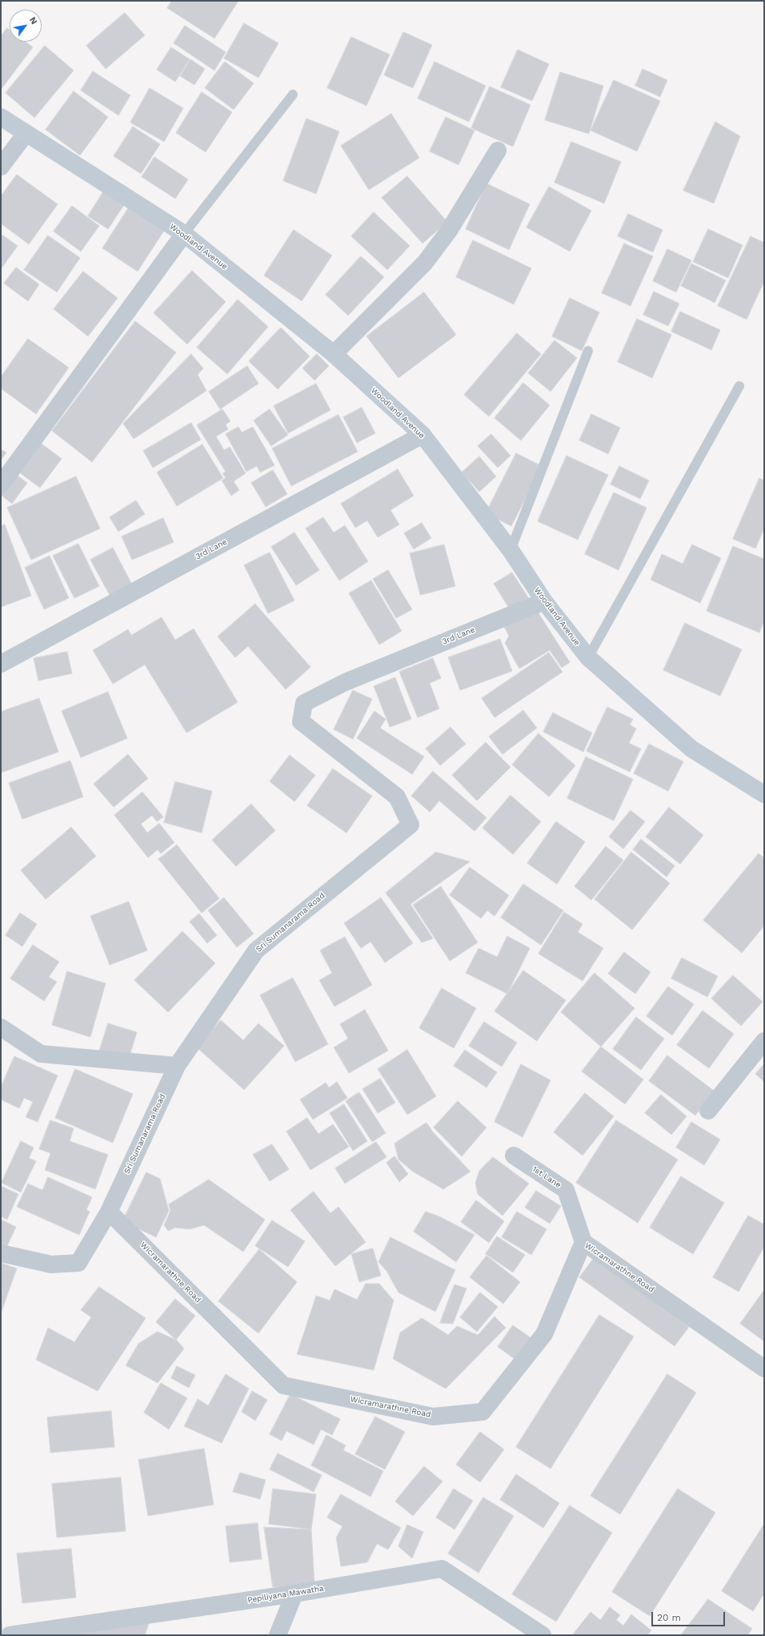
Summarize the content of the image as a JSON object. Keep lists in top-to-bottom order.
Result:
{
  "streets": {
    "street": [
      "Woodland Avenue",
      "3rd Lane",
      "Sri Sumanarama Road",
      "1st Lane",
      "Wicramarathne Road",
      "Pepiliyana Mawatha"
    ]
  },
  "crossings": [
    ["Woodland Avenue", "3rd Lane"],
    ["3rd Lane", "Sri Sumanarama Road"],
    ["Sri Sumanarama Road", "Wicramarathne Road"],
    ["1st Lane", "Wicramarathne Road"]
  ],
  "scale_bar": "20 m",
  "north": "top right"
}
